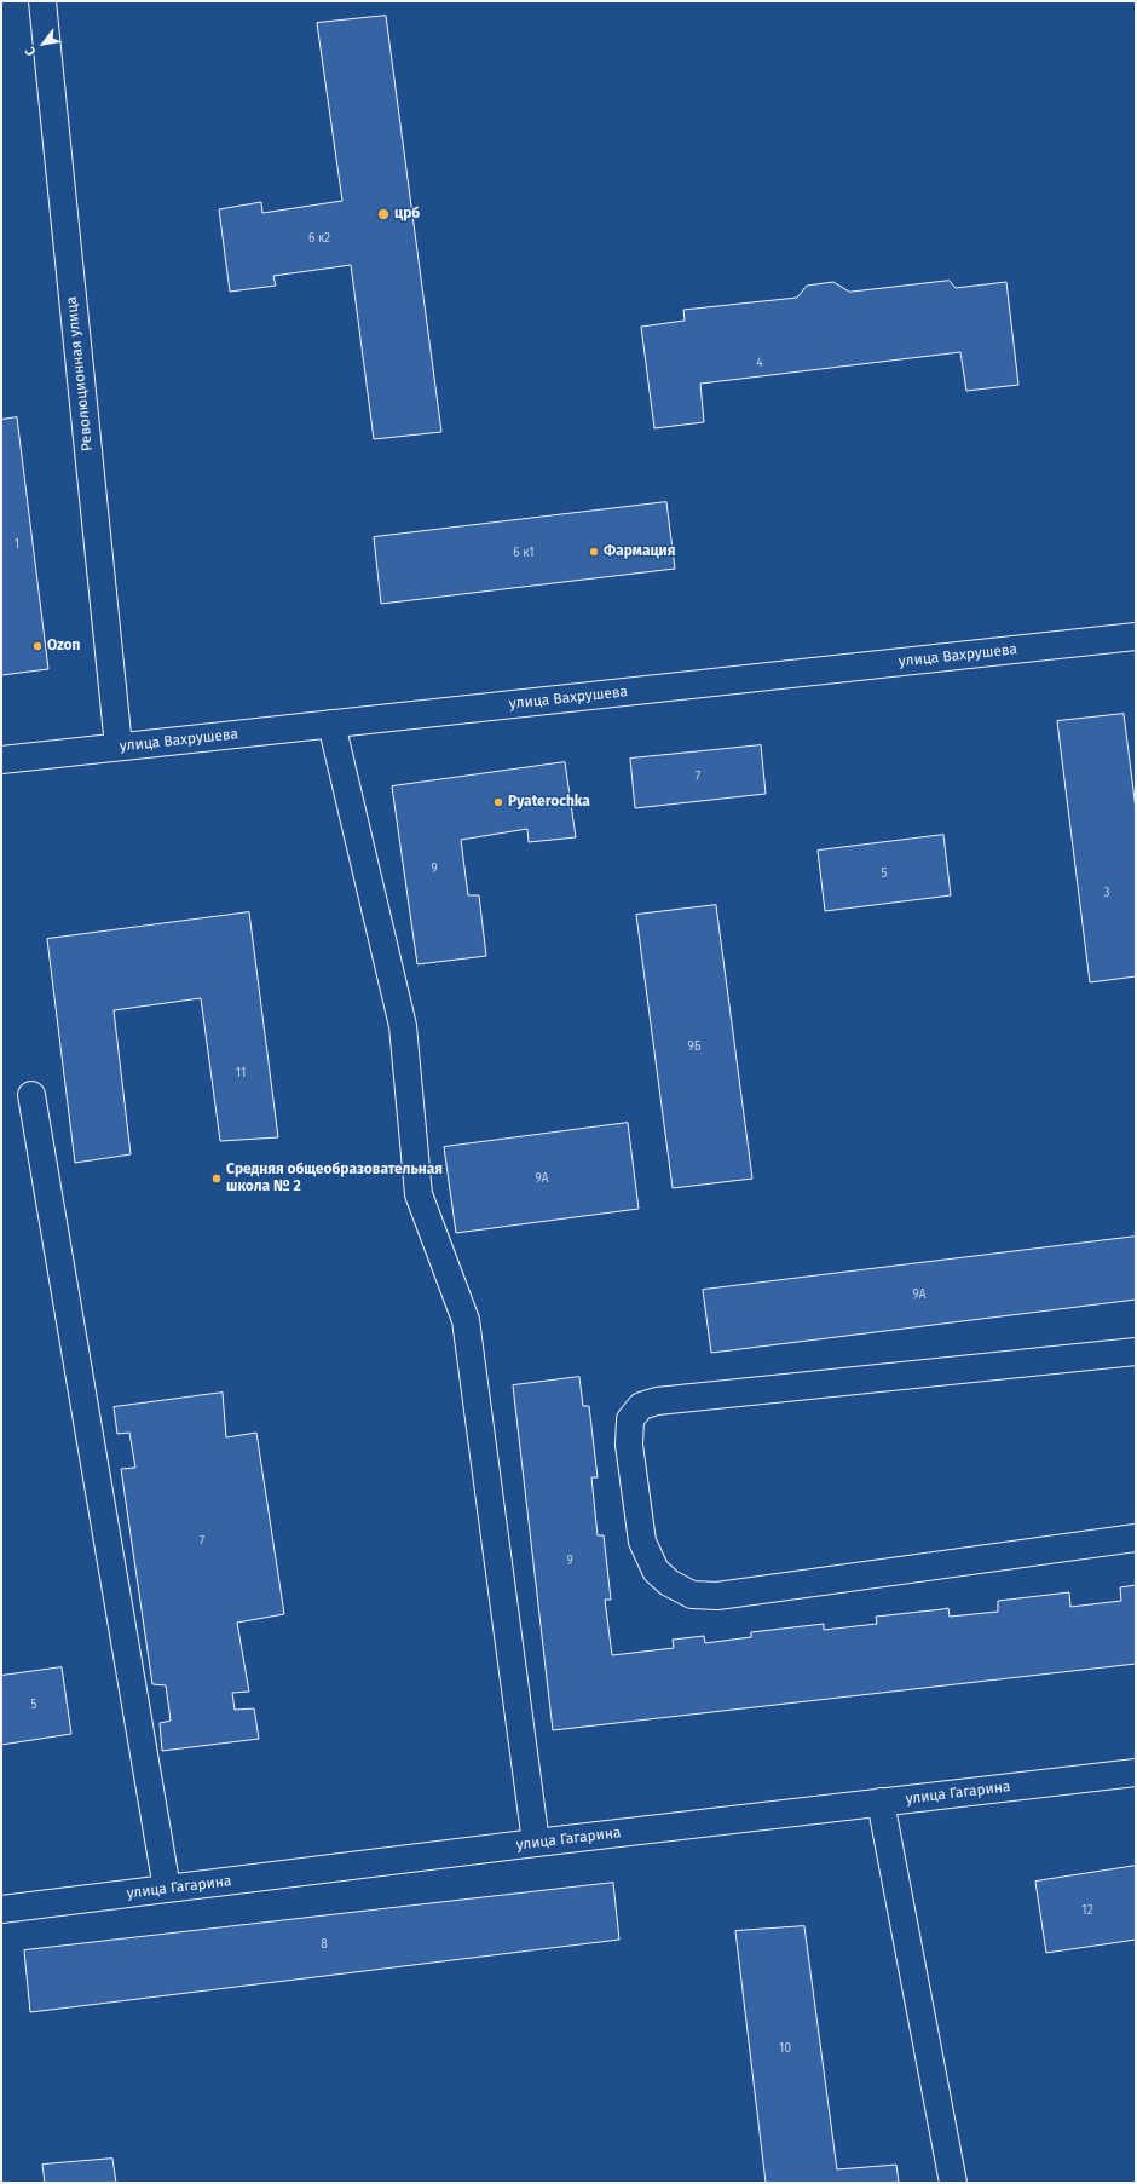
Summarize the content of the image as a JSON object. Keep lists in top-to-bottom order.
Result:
{
  "streets": {
    "street": ["Революционная улица", "улица Вахрушева", "улица Гагарина"]
  },
  "crossings": [
    ["Революционная улица", "улица Вахрушева"]
  ],
  "places": [
    "црб",
    "Фармация",
    "Ozon",
    "Pyaterochka",
    "Средняя общеобразовательная школа № 2"
  ],
  "house_numbers": [
    "6 к2",
    "4",
    "1",
    "6 к1",
    "7",
    "9",
    "5",
    "3",
    "9Б",
    "11",
    "9А",
    "9А",
    "7",
    "9",
    "5",
    "12",
    "8",
    "10"
  ],
  "north": "bottom left"
}
